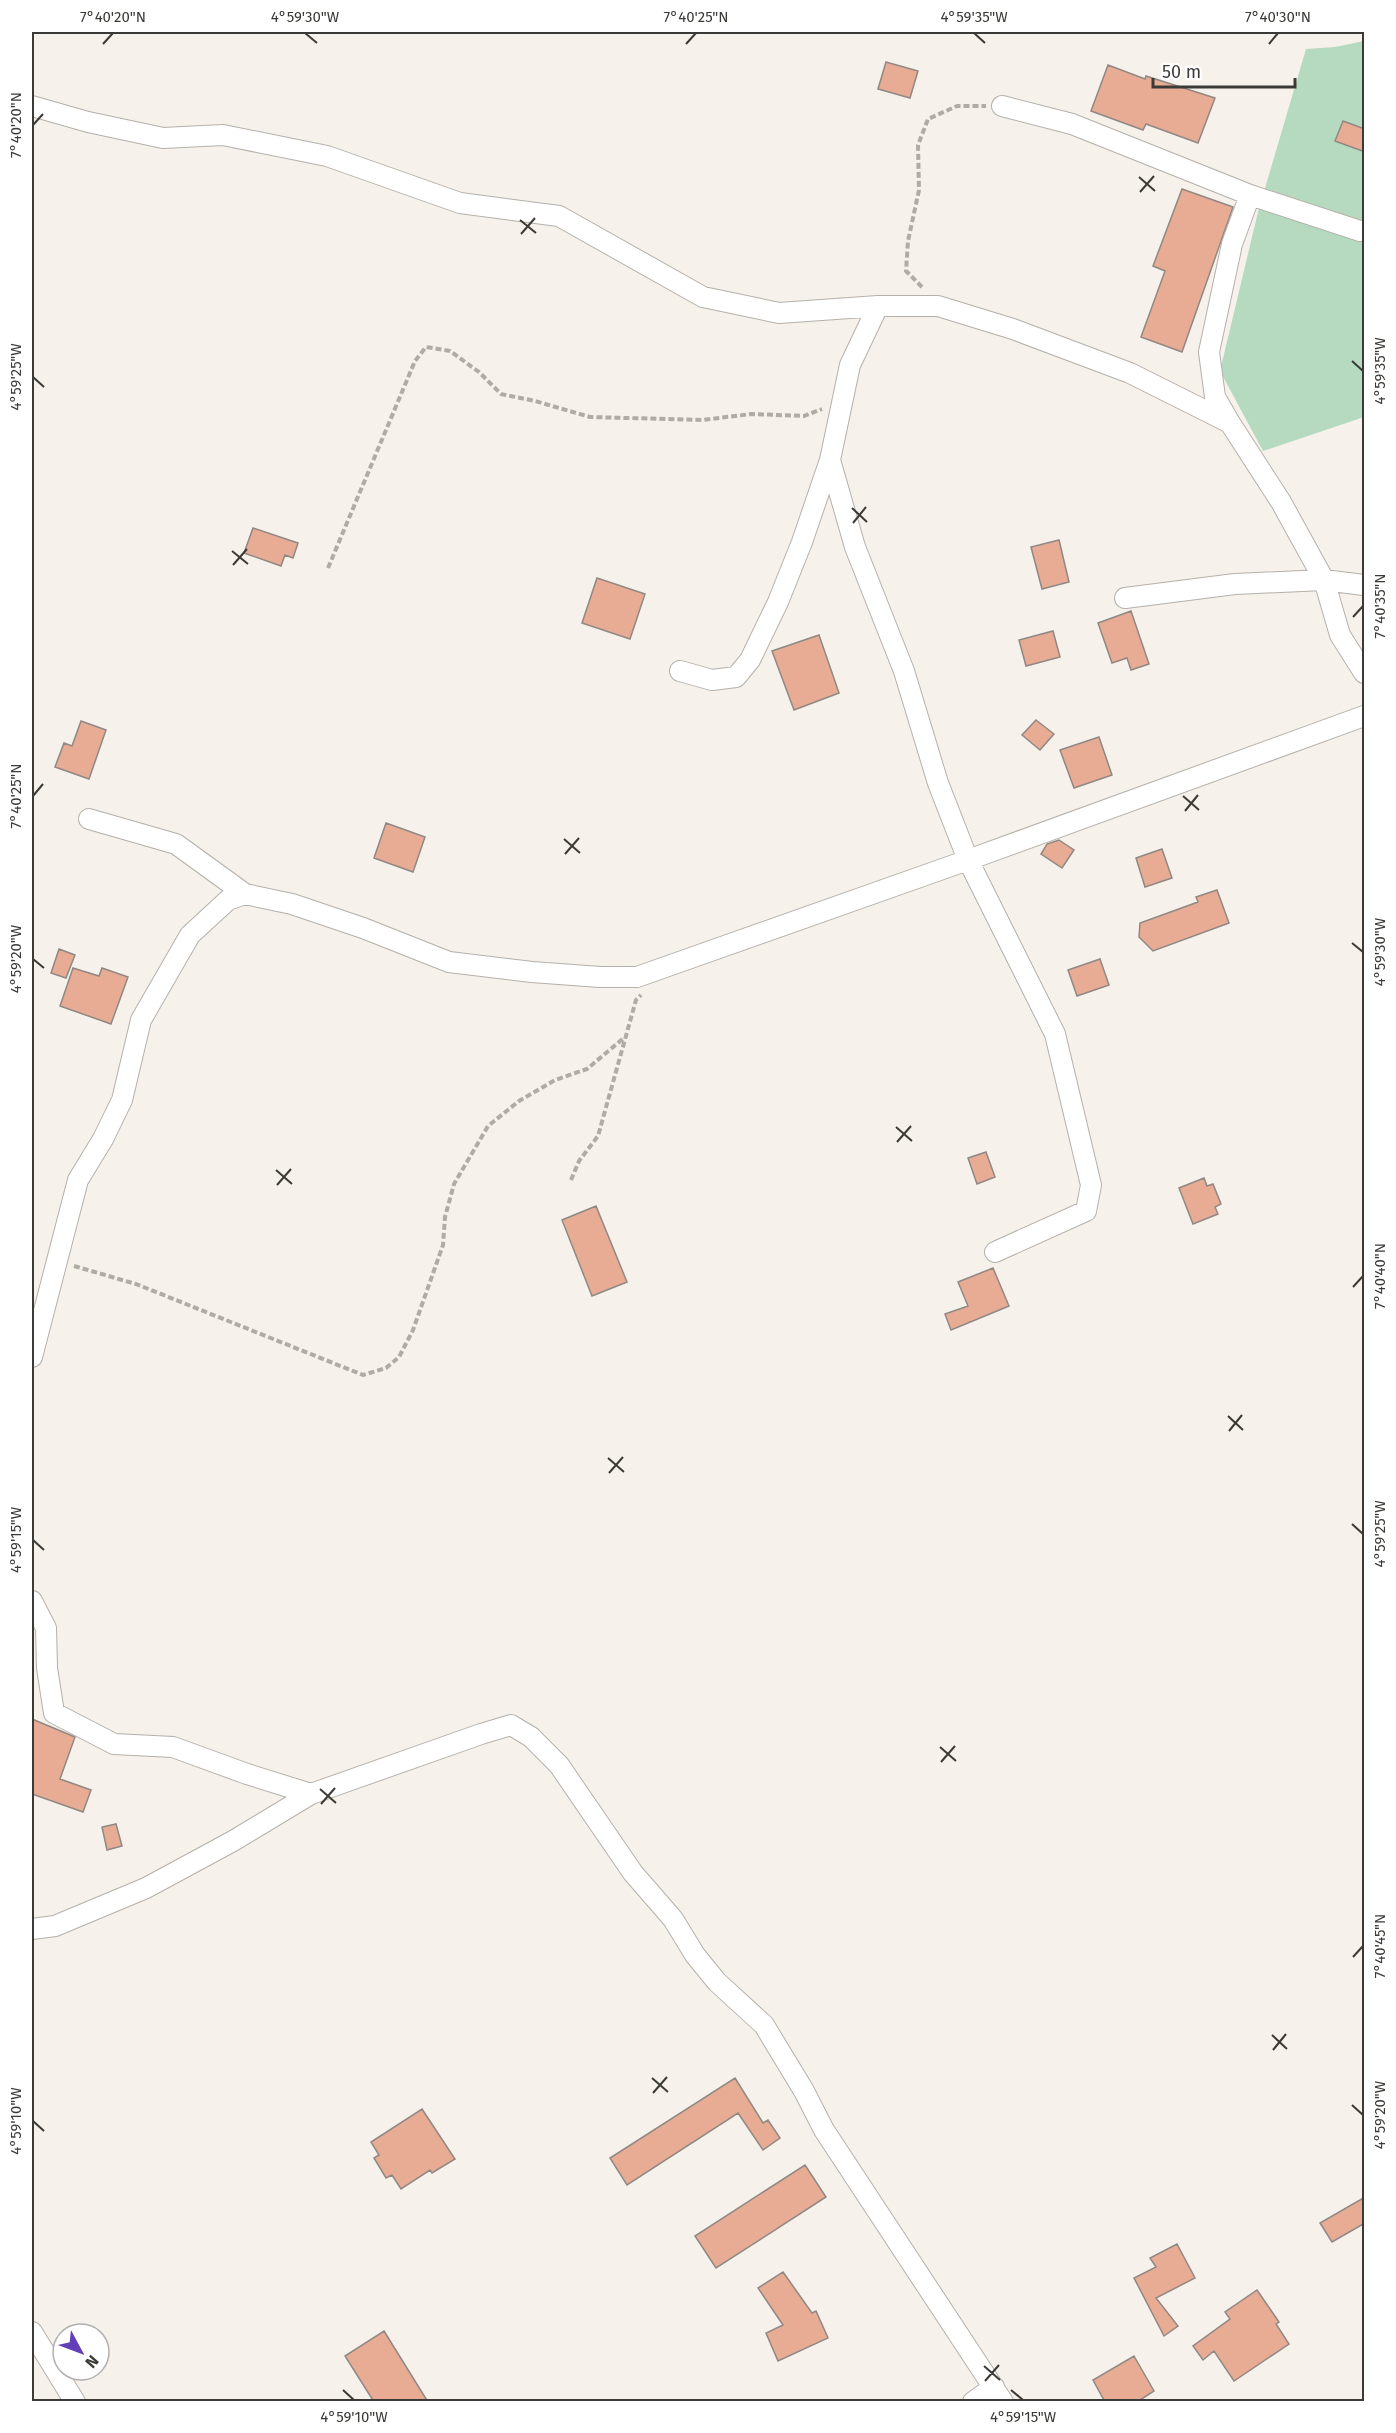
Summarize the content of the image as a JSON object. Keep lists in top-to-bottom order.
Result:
{
  "scale_bar": "50 m",
  "north": "bottom right",
  "coordinates": [
    "7°40'20\"N",
    "4°59'30\"W",
    "7°40'25\"N",
    "4°59'35\"W",
    "7°40'30\"N",
    "4°59'25\"W",
    "7°40'35\"N",
    "4°59'20\"W",
    "7°40'40\"N",
    "4°59'15\"W",
    "7°40'45\"N",
    "4°59'10\"W"
  ]
}
